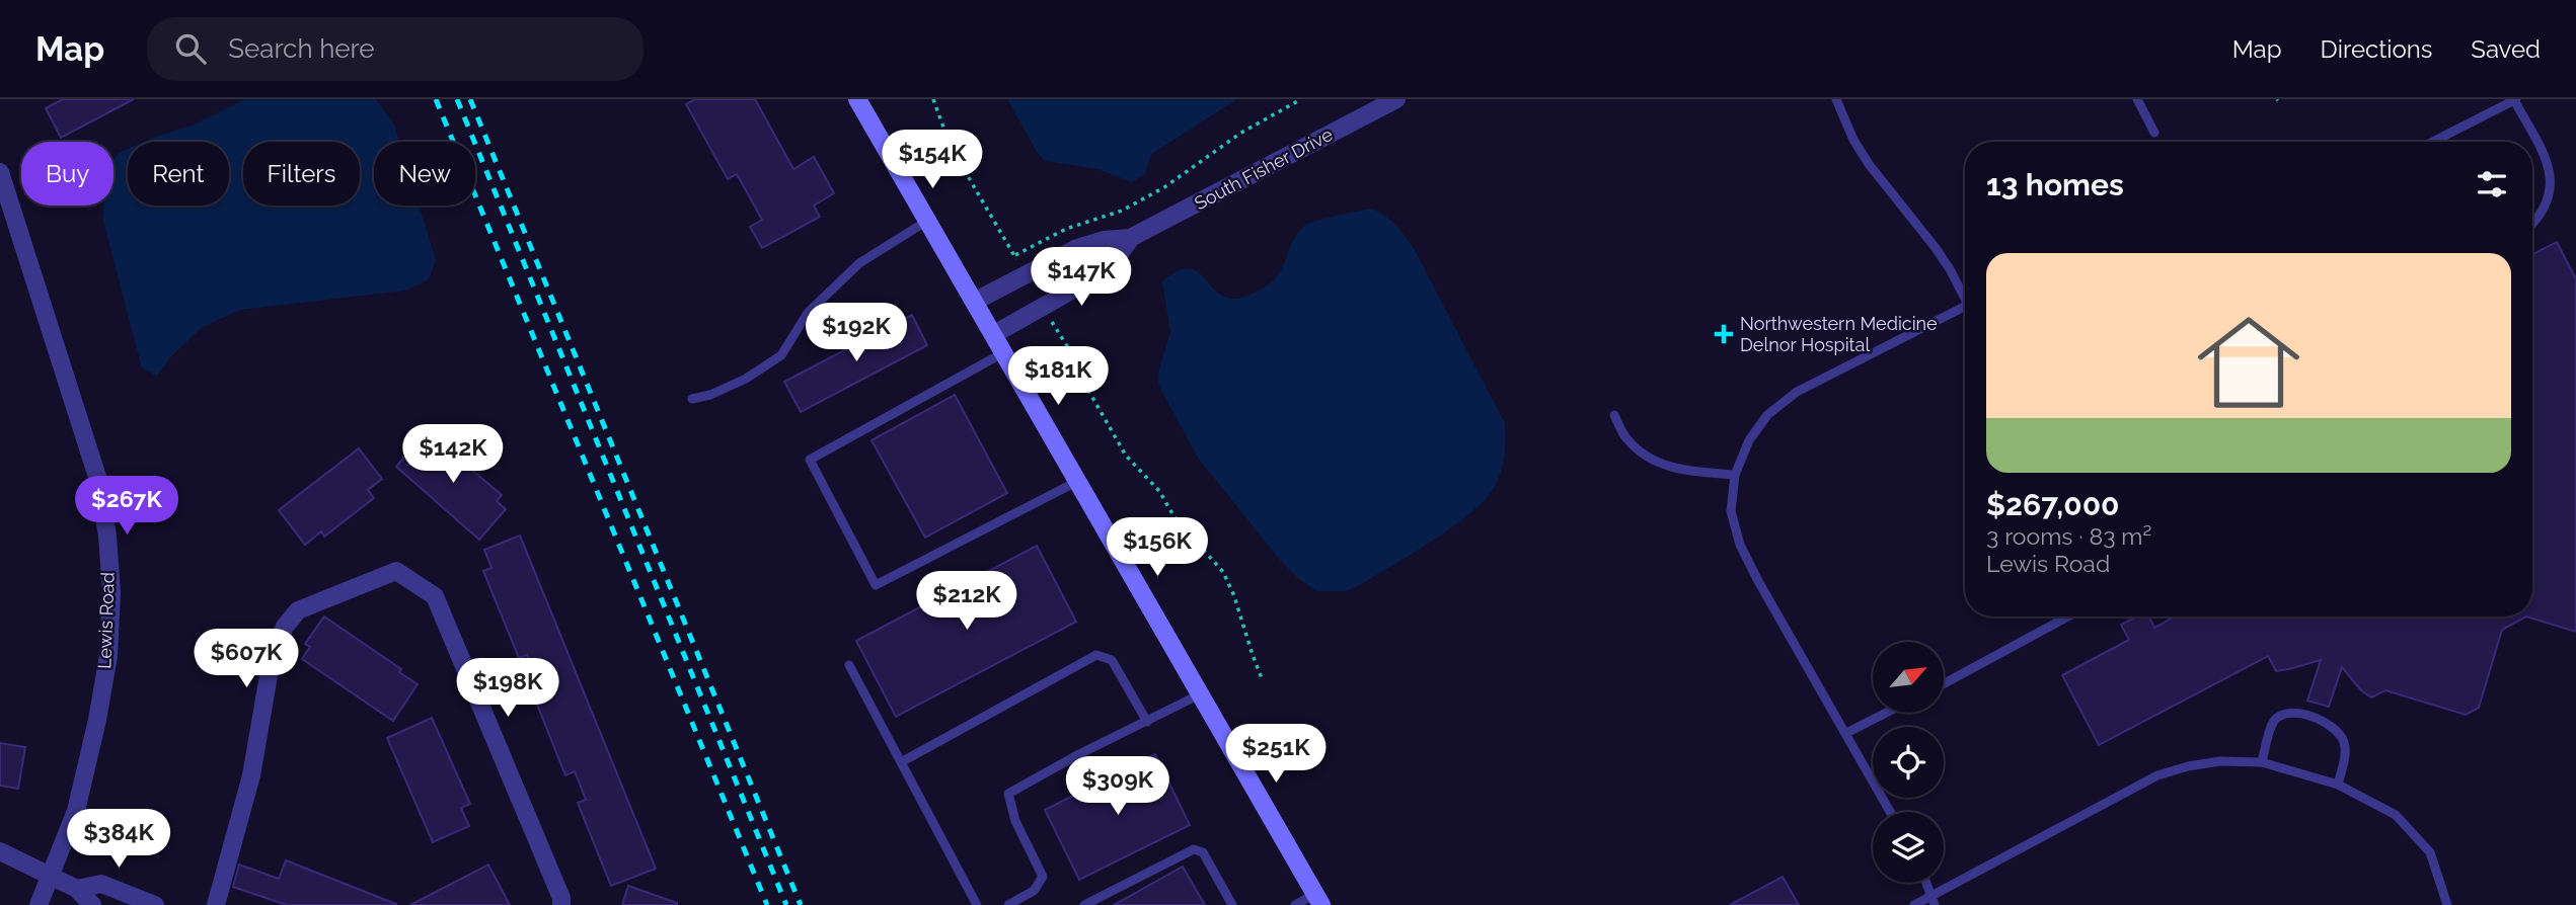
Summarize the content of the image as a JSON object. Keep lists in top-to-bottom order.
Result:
{
  "streets": {
    "street": ["South Fisher Drive", "Lewis Road"]
  },
  "places": {
    "health": ["Northwestern Medicine Delnor Hospital"]
  },
  "north": "top right",
  "page": {
    "header": "Map",
    "search": "Search here",
    "nav": ["Map", "Directions", "Saved"],
    "price": [
      "$154K",
      "$147K",
      "$192K",
      "$181K",
      "$142K",
      "$267K",
      "$156K",
      "$212K",
      "$607K",
      "$198K",
      "$251K",
      "$309K",
      "$384K"
    ],
    "chip": [
      "Buy",
      "Rent",
      "Filters",
      "New"
    ],
    "heading": "13 homes",
    "list": [
      {
        "name": "$267,000",
        "note": "3 rooms · 83 m² · Lewis Road"
      }
    ]
  }
}
